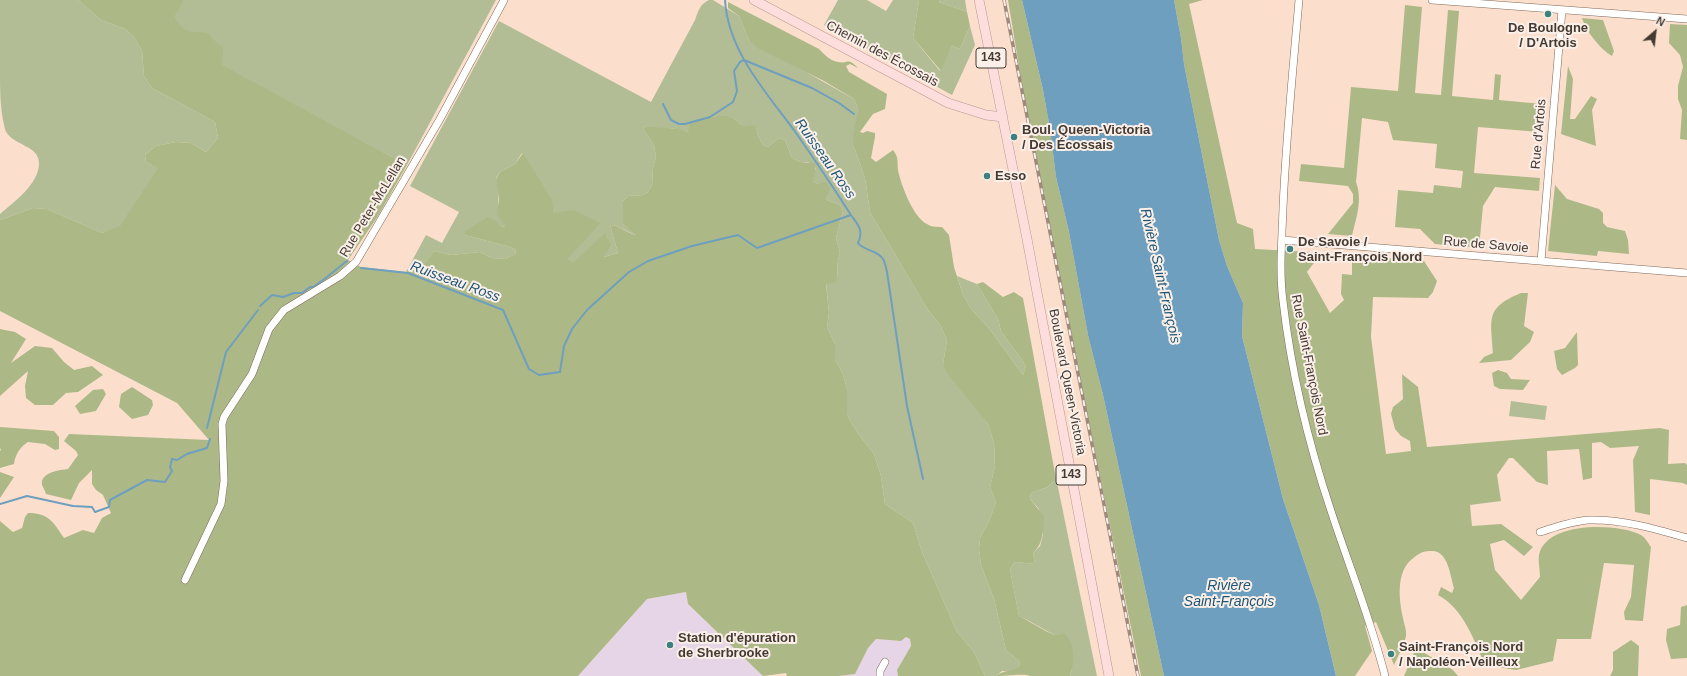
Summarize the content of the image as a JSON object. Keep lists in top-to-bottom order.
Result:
{
  "streets": {
    "main road": ["Chemin des Écossais", "143", "Boulevard Queen-Victoria"],
    "street": [
      "Rue d'Artois",
      "Rue Peter-McLellan",
      "Rue de Savoie",
      "Rue Saint-François Nord"
    ]
  },
  "crossings": [
    ["Chemin des Écossais", "143"],
    ["Chemin des Écossais", "Boulevard Queen-Victoria"],
    ["143", "Boulevard Queen-Victoria"],
    ["Rue d'Artois", "Rue de Savoie"],
    ["Rue de Savoie", "Rue Saint-François Nord"]
  ],
  "water": ["Ruisseau Ross", "Rivière Saint-François"],
  "places": [
    "De Boulogne / D'Artois",
    "Boul. Queen-Victoria / Des Écossais",
    "Esso",
    "De Savoie / Saint-François Nord",
    "Station d'épuration de Sherbrooke",
    "Saint-François Nord / Napoléon-Veilleux"
  ],
  "north": "top right"
}
